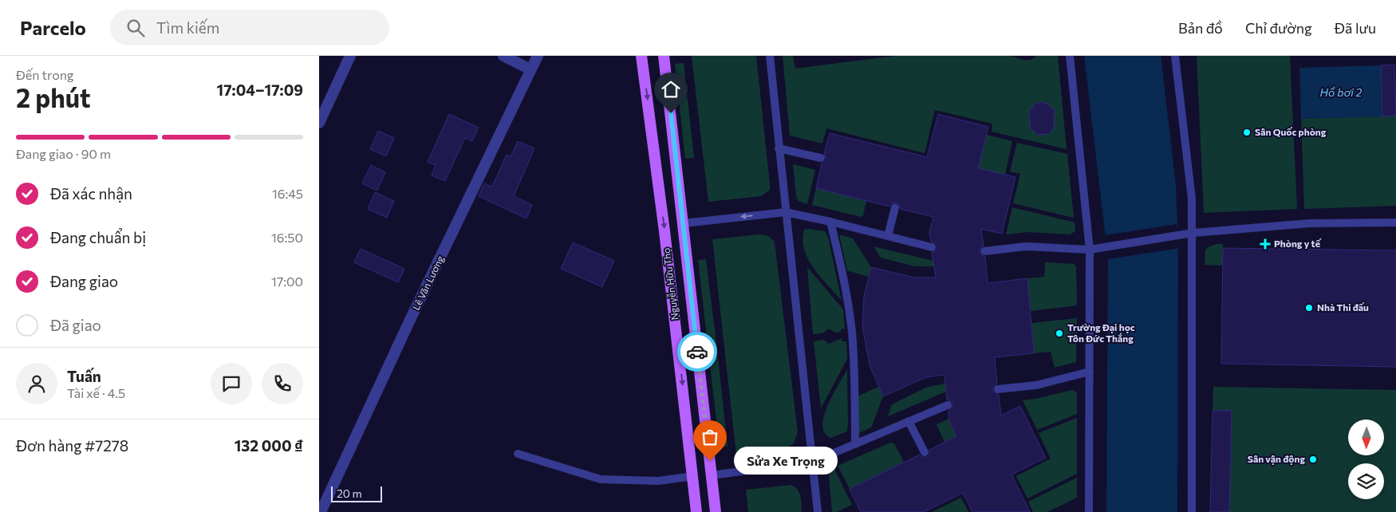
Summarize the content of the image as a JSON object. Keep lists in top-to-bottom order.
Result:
{
  "streets": {
    "main road": ["Nguyễn Hữu Thọ"],
    "street": ["Lê Văn Lương"]
  },
  "water": ["Hồ bơi 2"],
  "places": {
    "other": [
      "Sân Quốc phòng",
      "Nhà Thi đấu",
      "Trường Đại học Tôn Đức Thắng",
      "Sân vận động",
      "Sửa Xe Trọng"
    ],
    "health": ["Phòng y tế"]
  },
  "scale_bar": "20 m",
  "north": "bottom",
  "page": {
    "header": "Parcelo",
    "search": "Tìm kiếm",
    "nav": ["Bản đồ", "Chỉ đường", "Đã lưu"],
    "heading": ["2 phút", "Đến trong", "17:04–17:09"],
    "panel": [
      "Tuấn",
      "Tài xế · 4.5",
      "Đơn hàng #7278",
      "132 000 ₫"
    ],
    "bar": "Đang giao · 90 m",
    "list": [
      ["Đã xác nhận", "16:45"],
      ["Đang chuẩn bị", "16:50"],
      ["Đang giao", "17:00"],
      "Đã giao"
    ],
    "bubble": "Sửa Xe Trọng",
    "scale": "20 m"
  }
}
